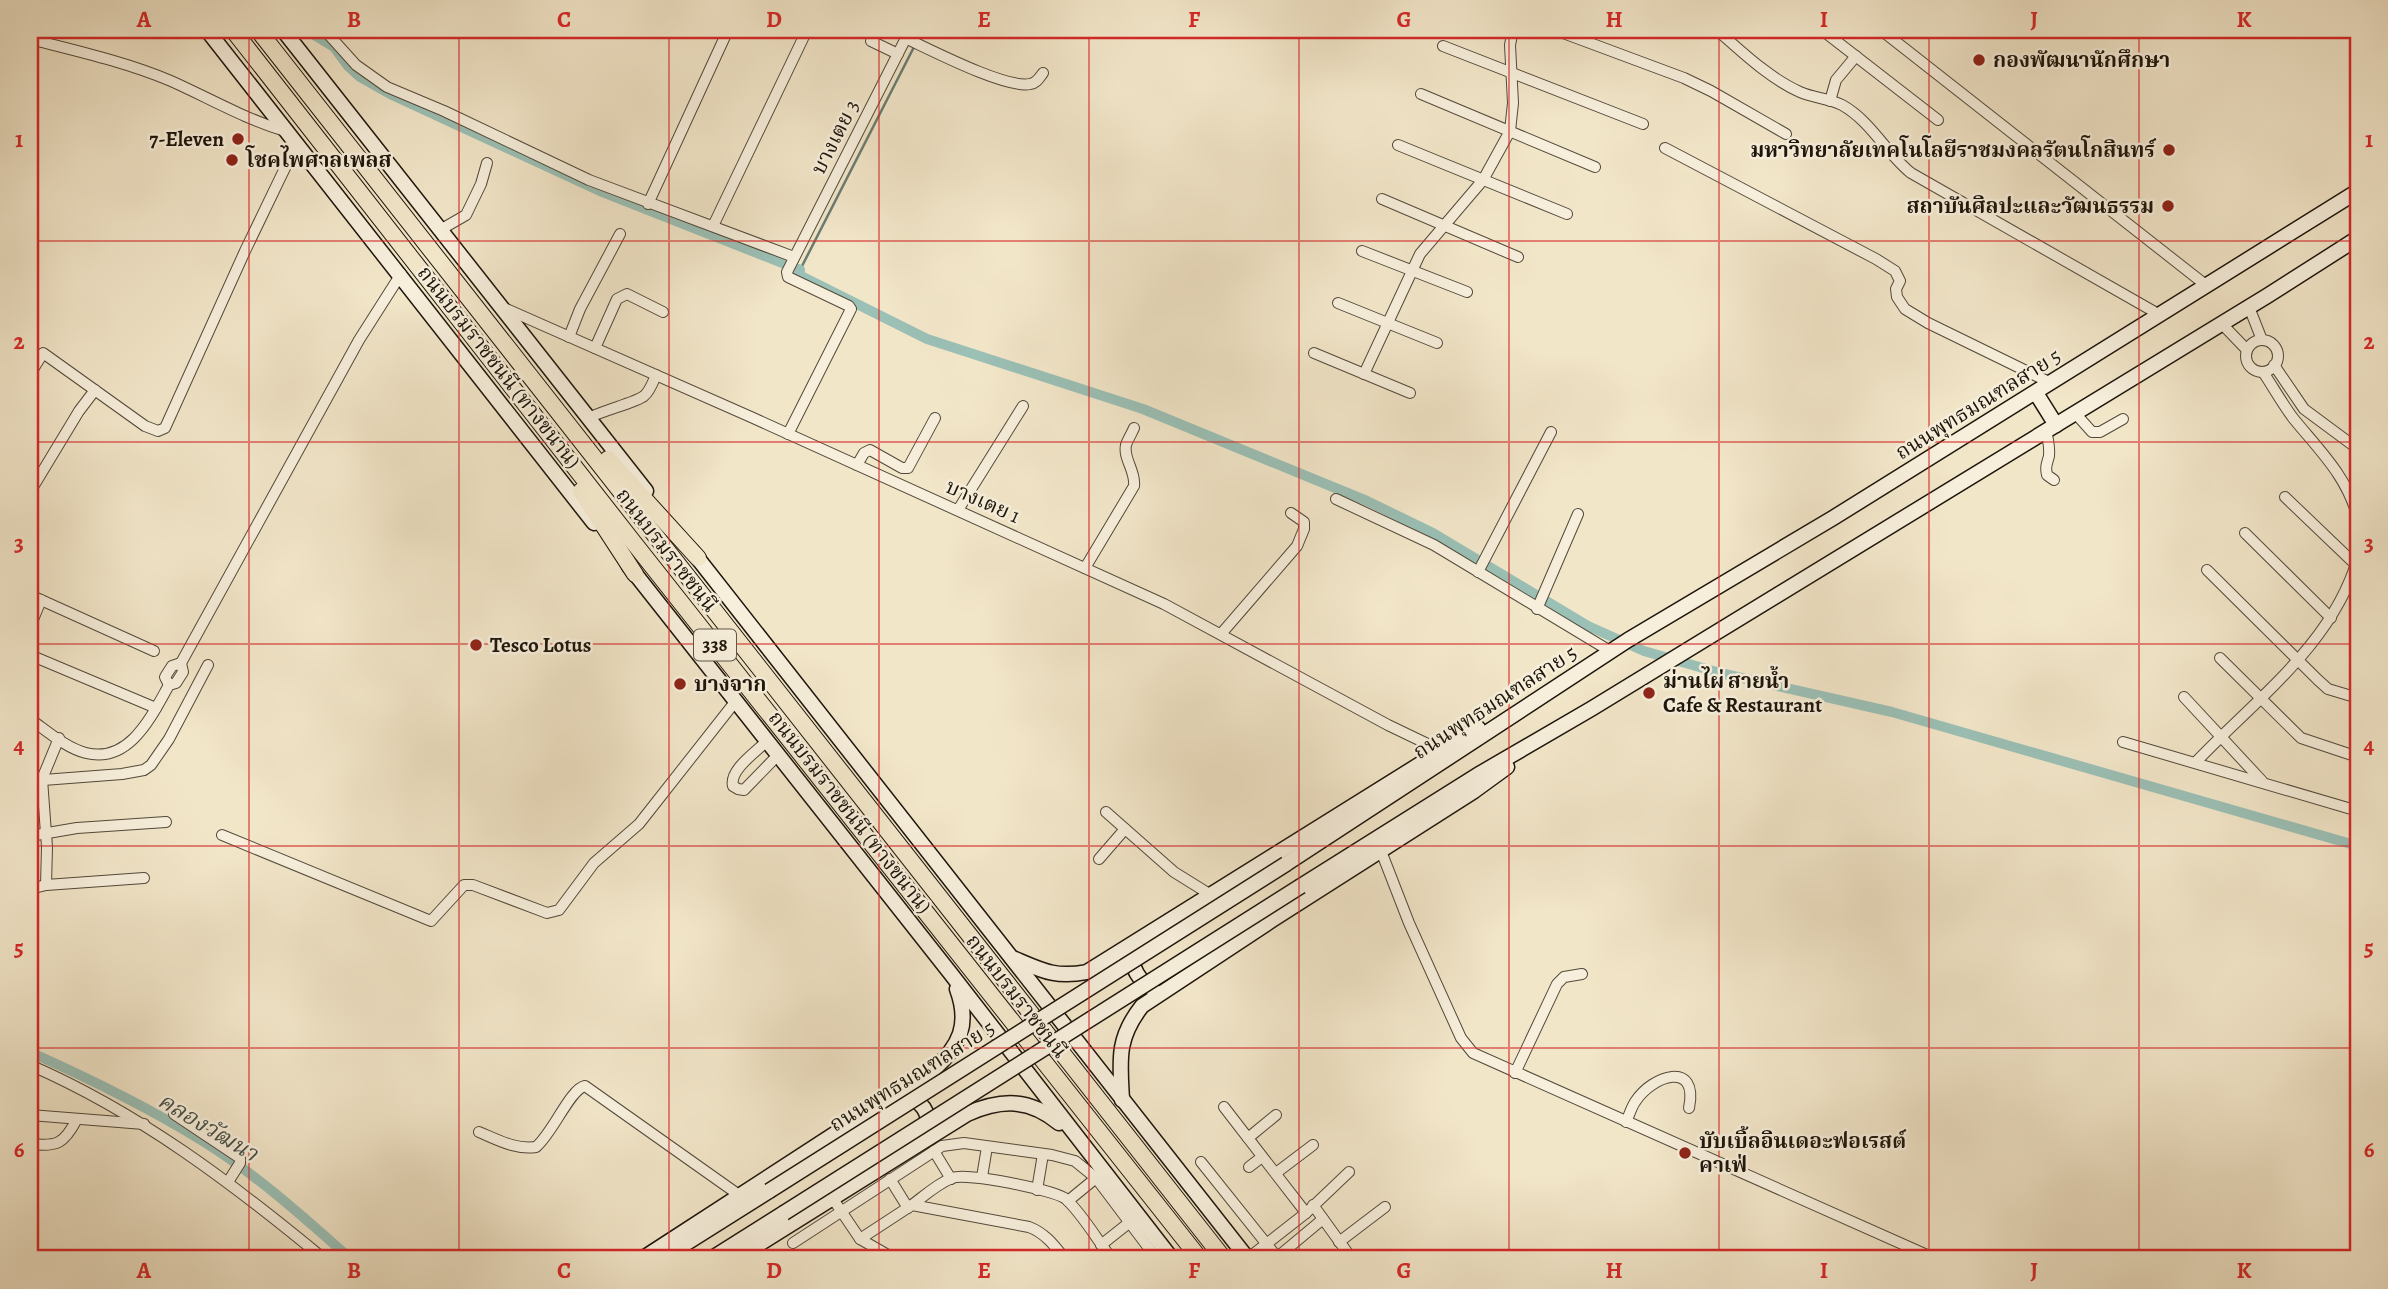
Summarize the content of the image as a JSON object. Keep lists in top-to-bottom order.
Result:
{
  "streets": {
    "highway": ["ถนนบรมราชชนนี", "338"],
    "main road": ["ถนนบรมราชชนนี (ทางขนาน)", "ถนนพุทธมณฑลสาย 5"],
    "street": ["บางเตย 3", "บางเตย 1"]
  },
  "crossings": [
    ["บางเตย 3", "บางเตย 1"],
    ["ถนนบรมราชชนนี (ทางขนาน)", "บางเตย 1"]
  ],
  "water": ["คลองวัฒนา"],
  "places": [
    "กองพัฒนานักศึกษา",
    "7-Eleven",
    "มหาวิทยาลัยเทคโนโลยีราชมงคลรัตนโกสินทร์",
    "โชคไพศาลเพลส",
    "สถาบันศิลปะและวัฒนธรรม",
    "Tesco Lotus",
    "บางจาก",
    "ม่านไผ่ สายน้ำ Cafe & Restaurant",
    "บับเบิ้ลอินเดอะฟอเรสต์ คาเฟ่"
  ],
  "grid": {
    "columns": [
      "A",
      "B",
      "C",
      "D",
      "E",
      "F",
      "G",
      "H",
      "I",
      "J",
      "K"
    ],
    "rows": [
      "1",
      "2",
      "3",
      "4",
      "5",
      "6"
    ]
  }
}
